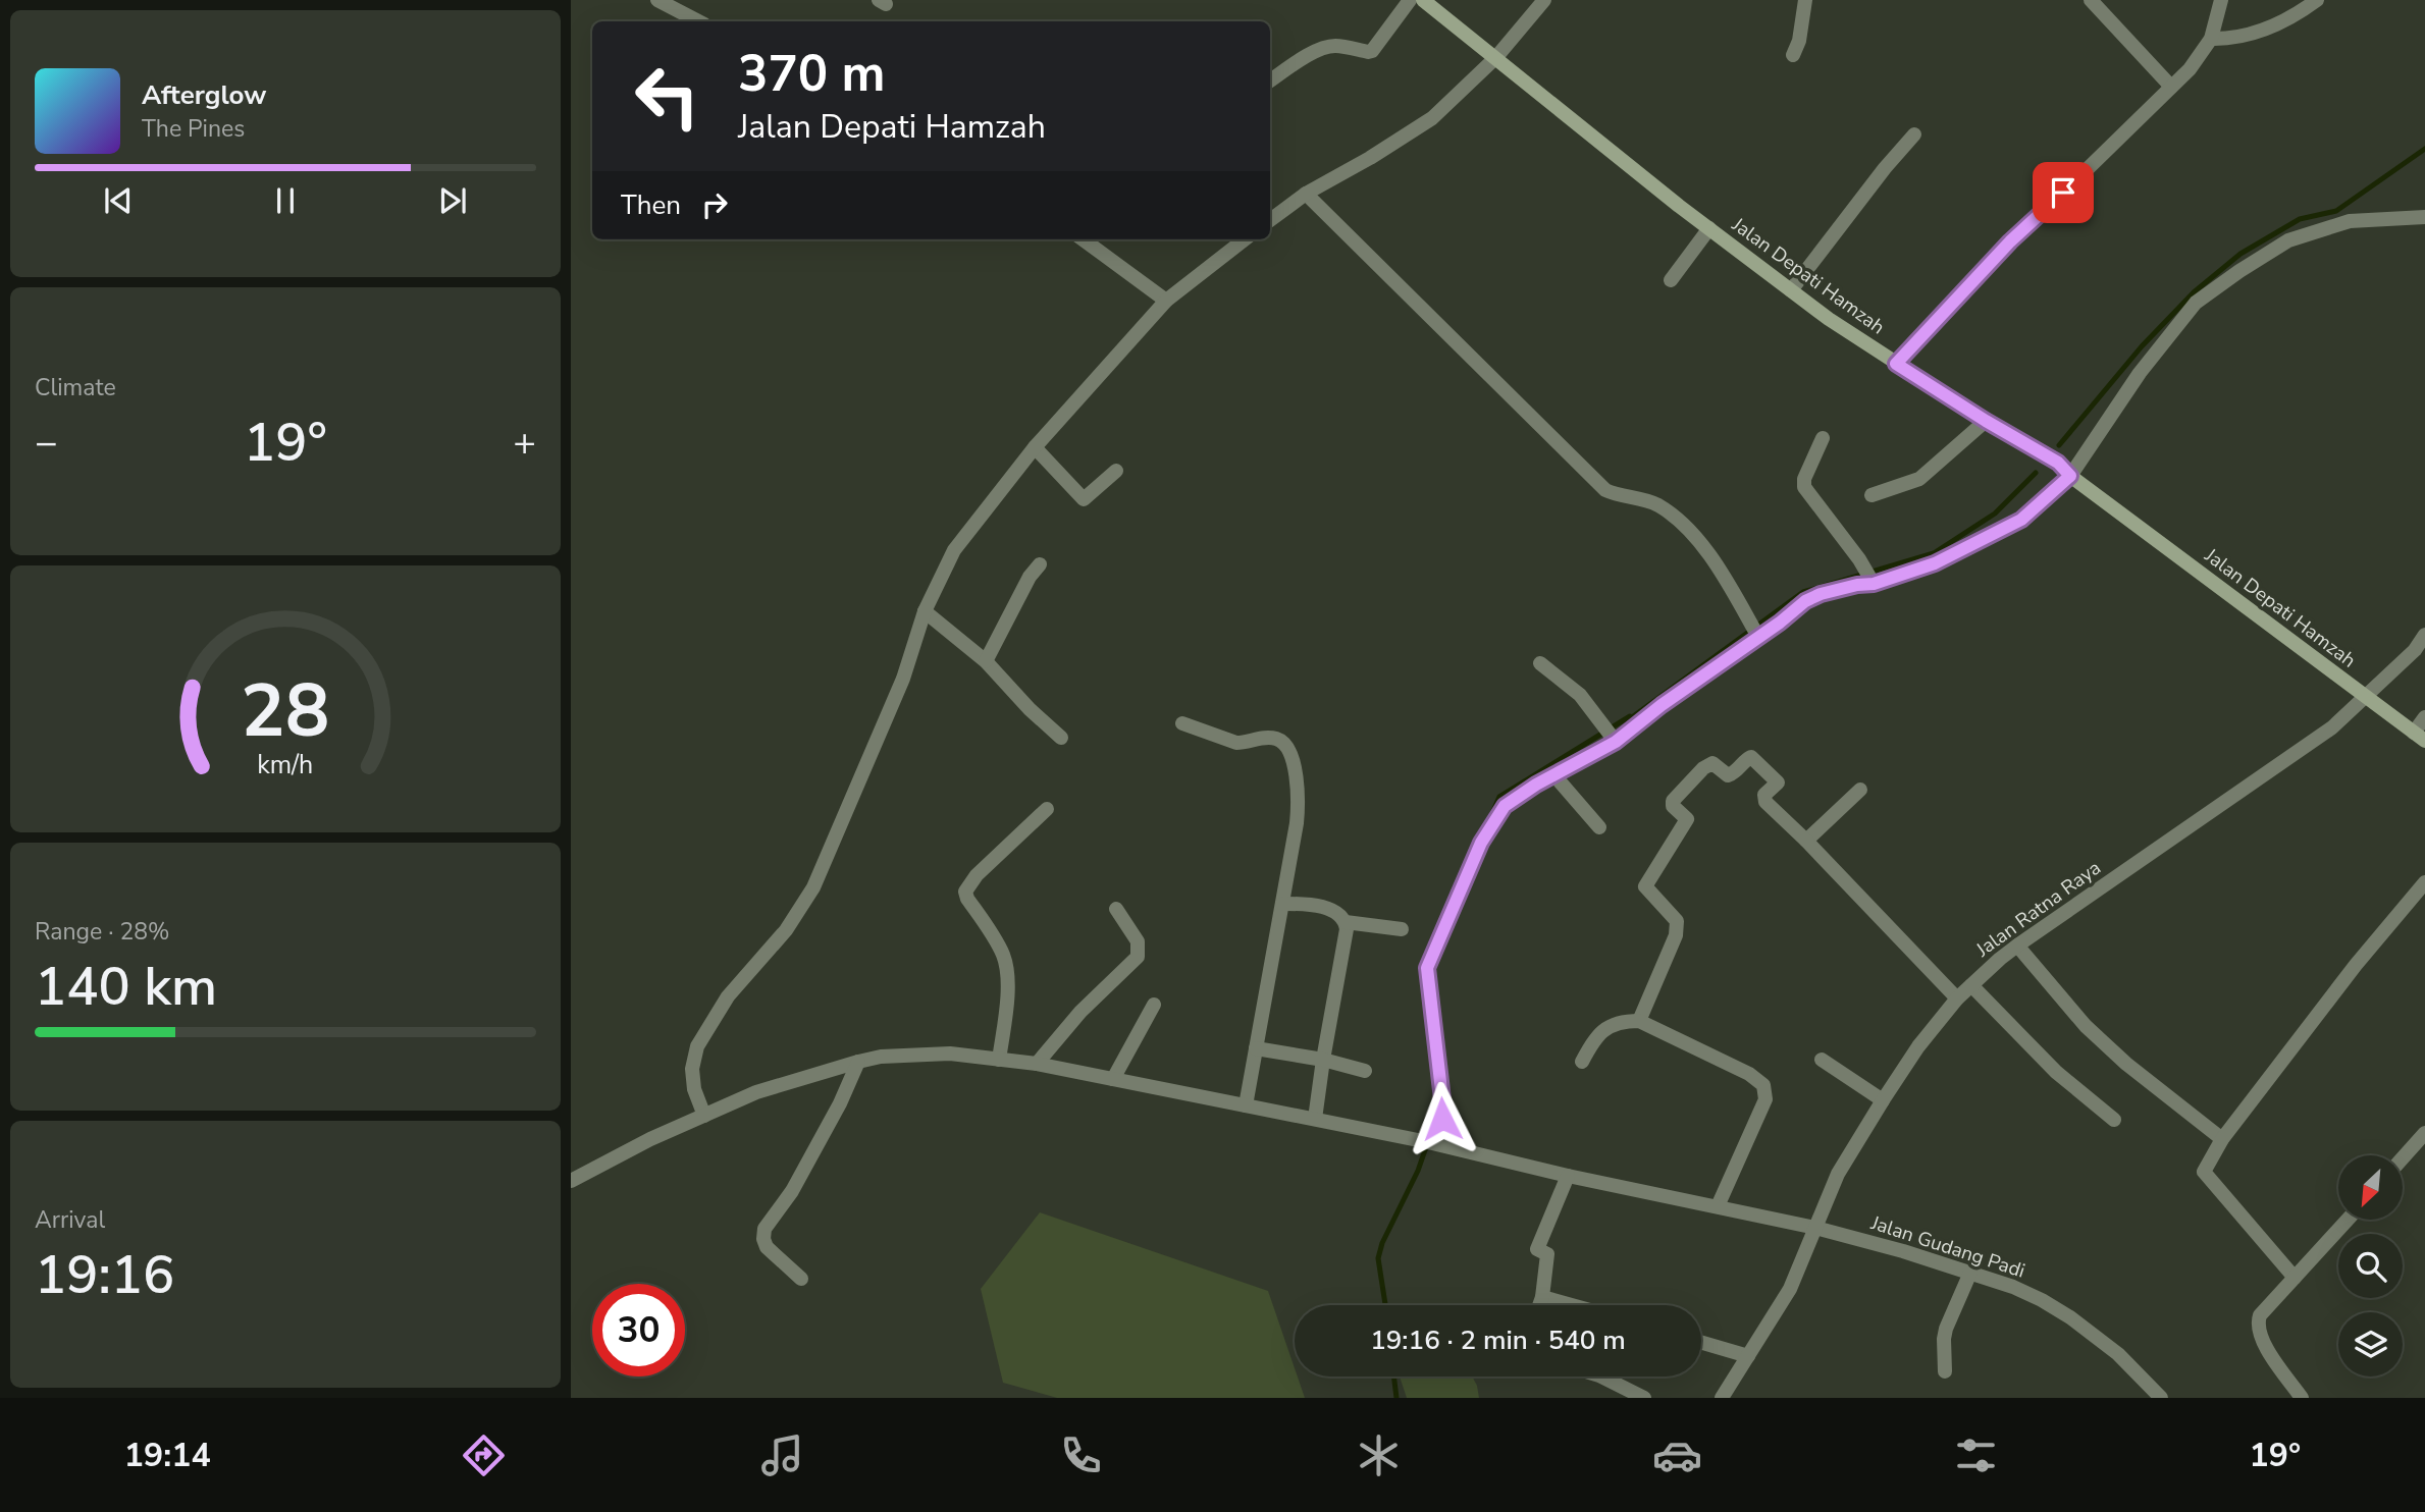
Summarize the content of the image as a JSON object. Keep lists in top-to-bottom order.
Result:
{
  "streets": {
    "main road": ["Jalan Depati Hamzah"],
    "street": ["Jalan Ratna Raya", "Jalan Gudang Padi"]
  },
  "crossings": [
    ["Jalan Depati Hamzah", "Jalan Ratna Raya"],
    ["Jalan Ratna Raya", "Jalan Gudang Padi"]
  ],
  "north": "bottom left",
  "page": {
    "turn": ["370 m", "Jalan Depati Hamzah"],
    "song": ["Afterglow", "The Pines"],
    "then": "Then",
    "tile": [
      "Climate",
      ["Range · 28%", "140 km"],
      ["Arrival", "19:16"]
    ],
    "heat": ["−", "19°", "+"],
    "limit": "30",
    "trip": "19:16 · 2 min · 540 m",
    "tabs": ["19:14", "19°"],
    "gauge": ["28", "km/h"]
  }
}
